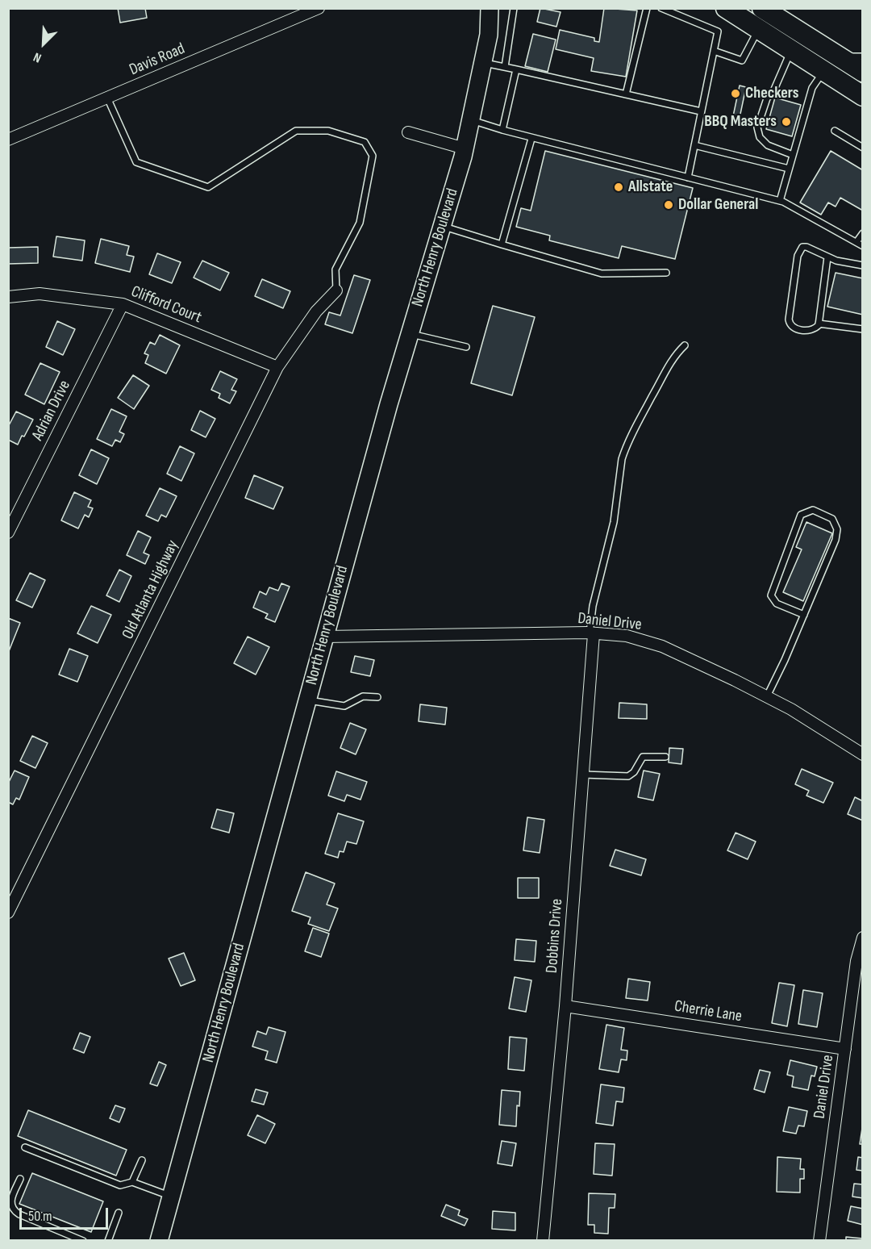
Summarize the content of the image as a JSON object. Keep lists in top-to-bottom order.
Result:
{
  "streets": {
    "main road": ["North Henry Boulevard"],
    "street": [
      "Davis Road",
      "Clifford Court",
      "Adrian Drive",
      "Old Atlanta Highway",
      "Daniel Drive",
      "Dobbins Drive",
      "Cherrie Lane"
    ]
  },
  "crossings": [
    ["North Henry Boulevard", "Daniel Drive"],
    ["Clifford Court", "Adrian Drive"],
    ["Clifford Court", "Old Atlanta Highway"],
    ["Daniel Drive", "Dobbins Drive"],
    ["Daniel Drive", "Cherrie Lane"],
    ["Dobbins Drive", "Cherrie Lane"]
  ],
  "places": [
    "Checkers",
    "BBQ Masters",
    "Allstate",
    "Dollar General"
  ],
  "scale_bar": "50 m",
  "north": "bottom left"
}
